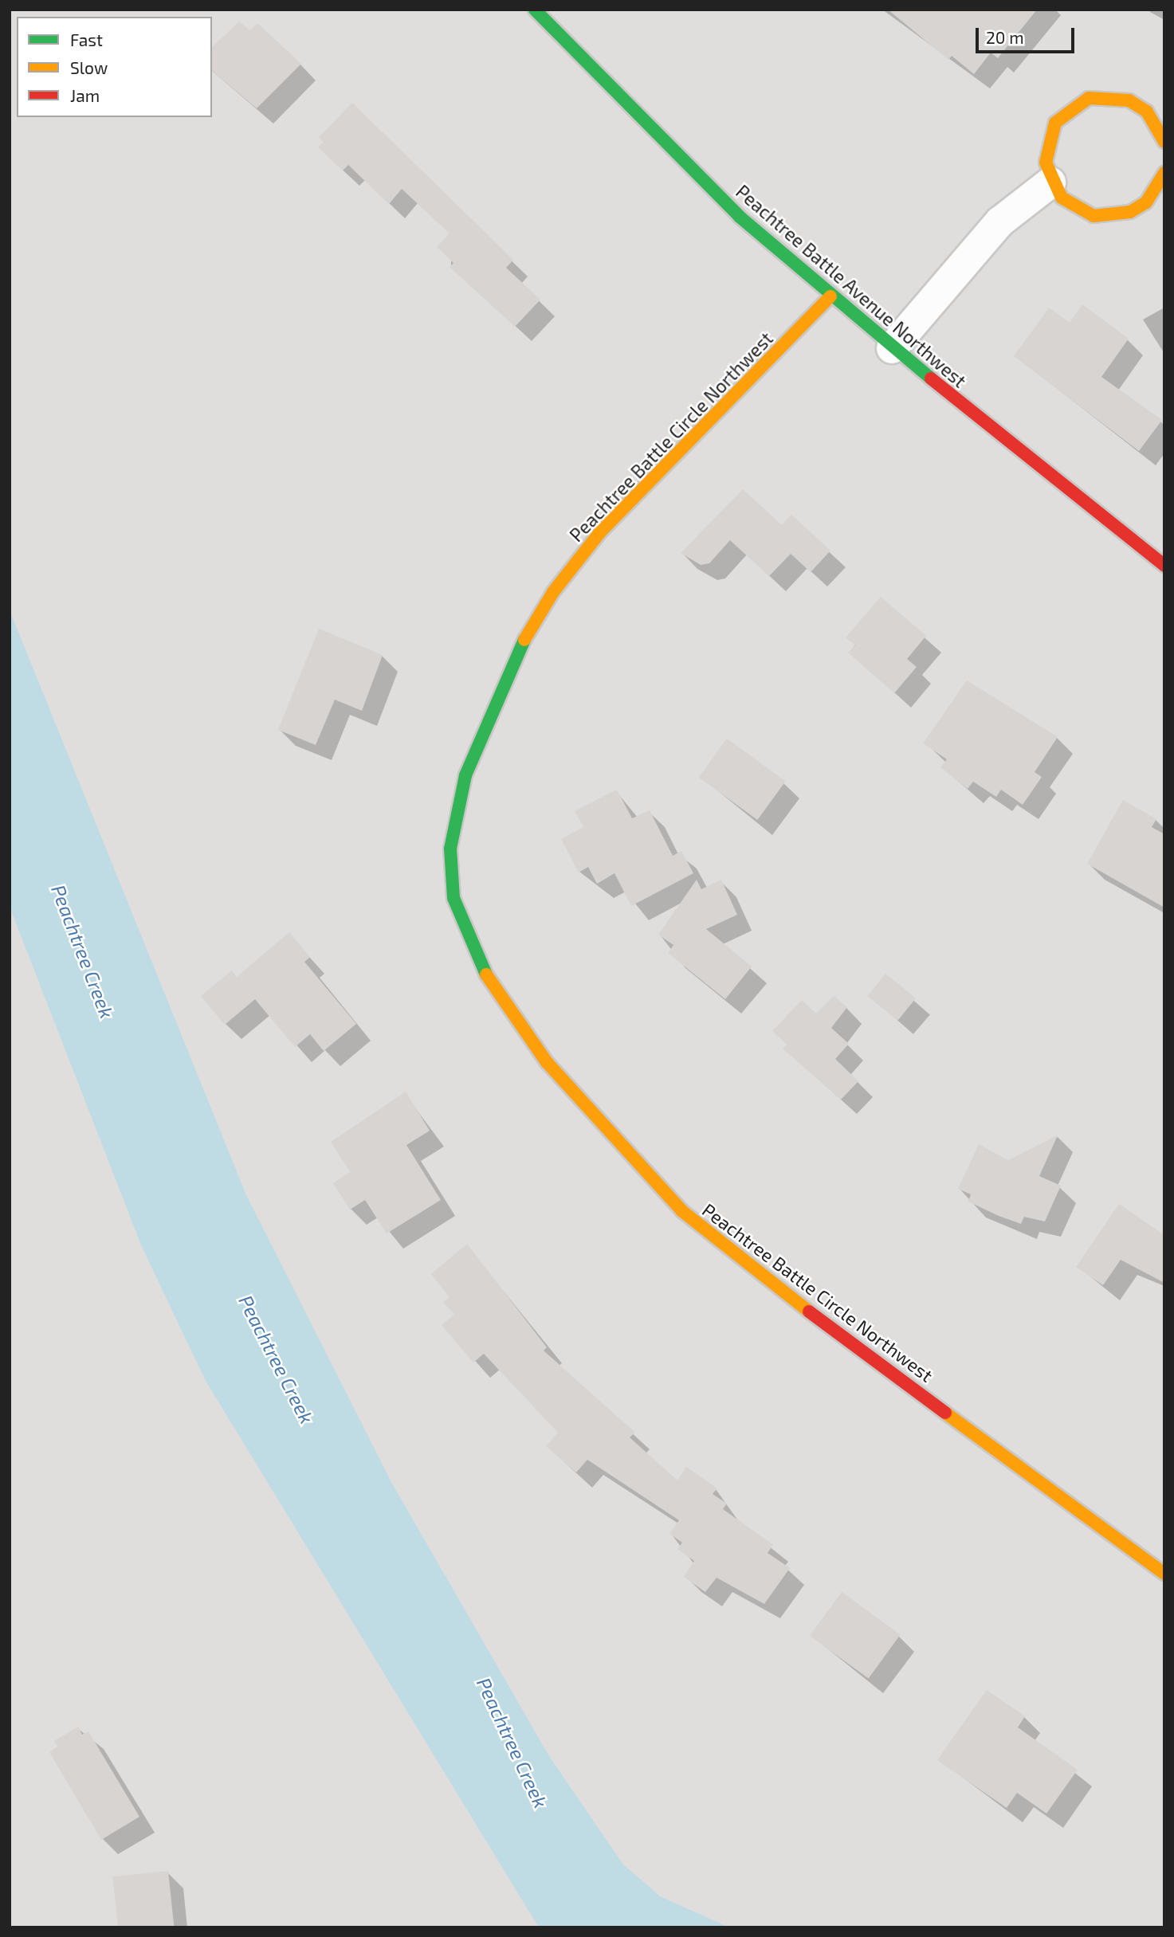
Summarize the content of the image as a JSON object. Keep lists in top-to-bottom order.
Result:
{
  "streets": {
    "street": ["Peachtree Battle Avenue Northwest", "Peachtree Battle Circle Northwest"]
  },
  "crossings": [
    ["Peachtree Battle Avenue Northwest", "Peachtree Battle Circle Northwest"]
  ],
  "water": ["Peachtree Creek"],
  "legend": ["Fast", "Slow", "Jam"],
  "scale_bar": "20 m"
}
